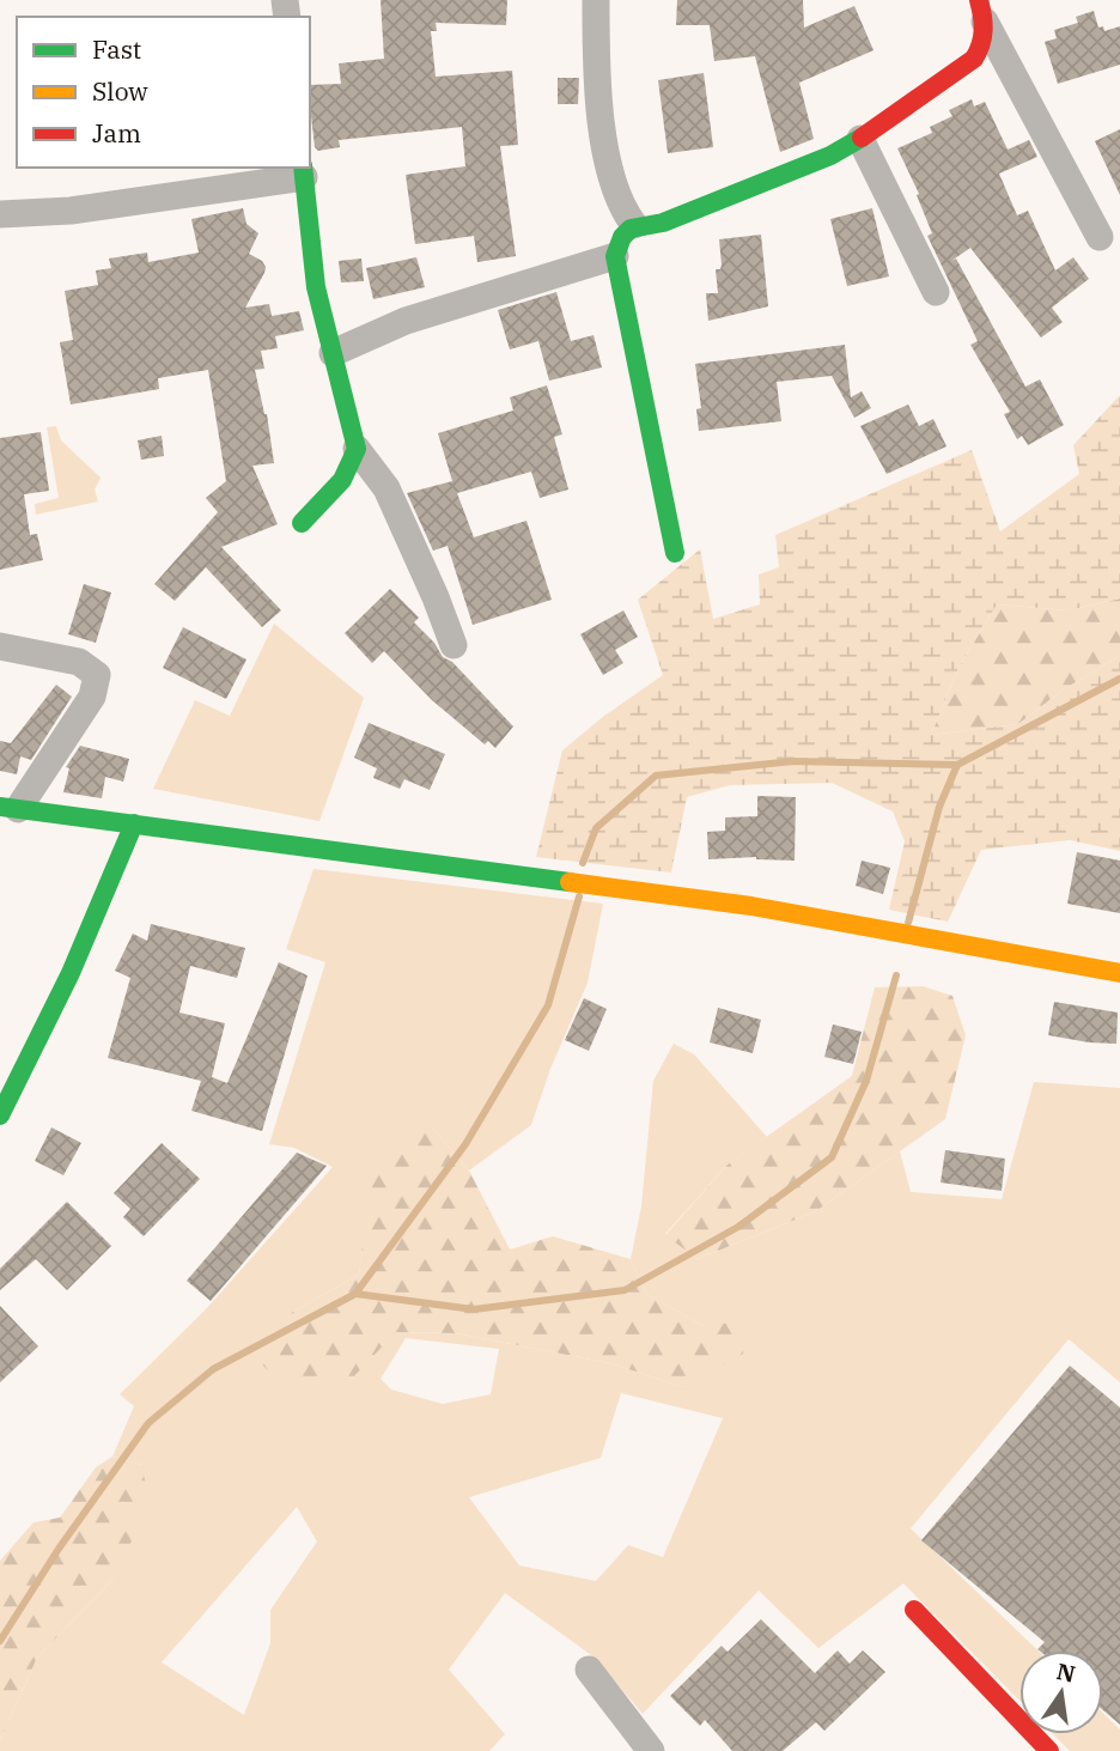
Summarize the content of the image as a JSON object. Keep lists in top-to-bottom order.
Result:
{
  "legend": ["Fast", "Slow", "Jam"],
  "north": "top"
}
